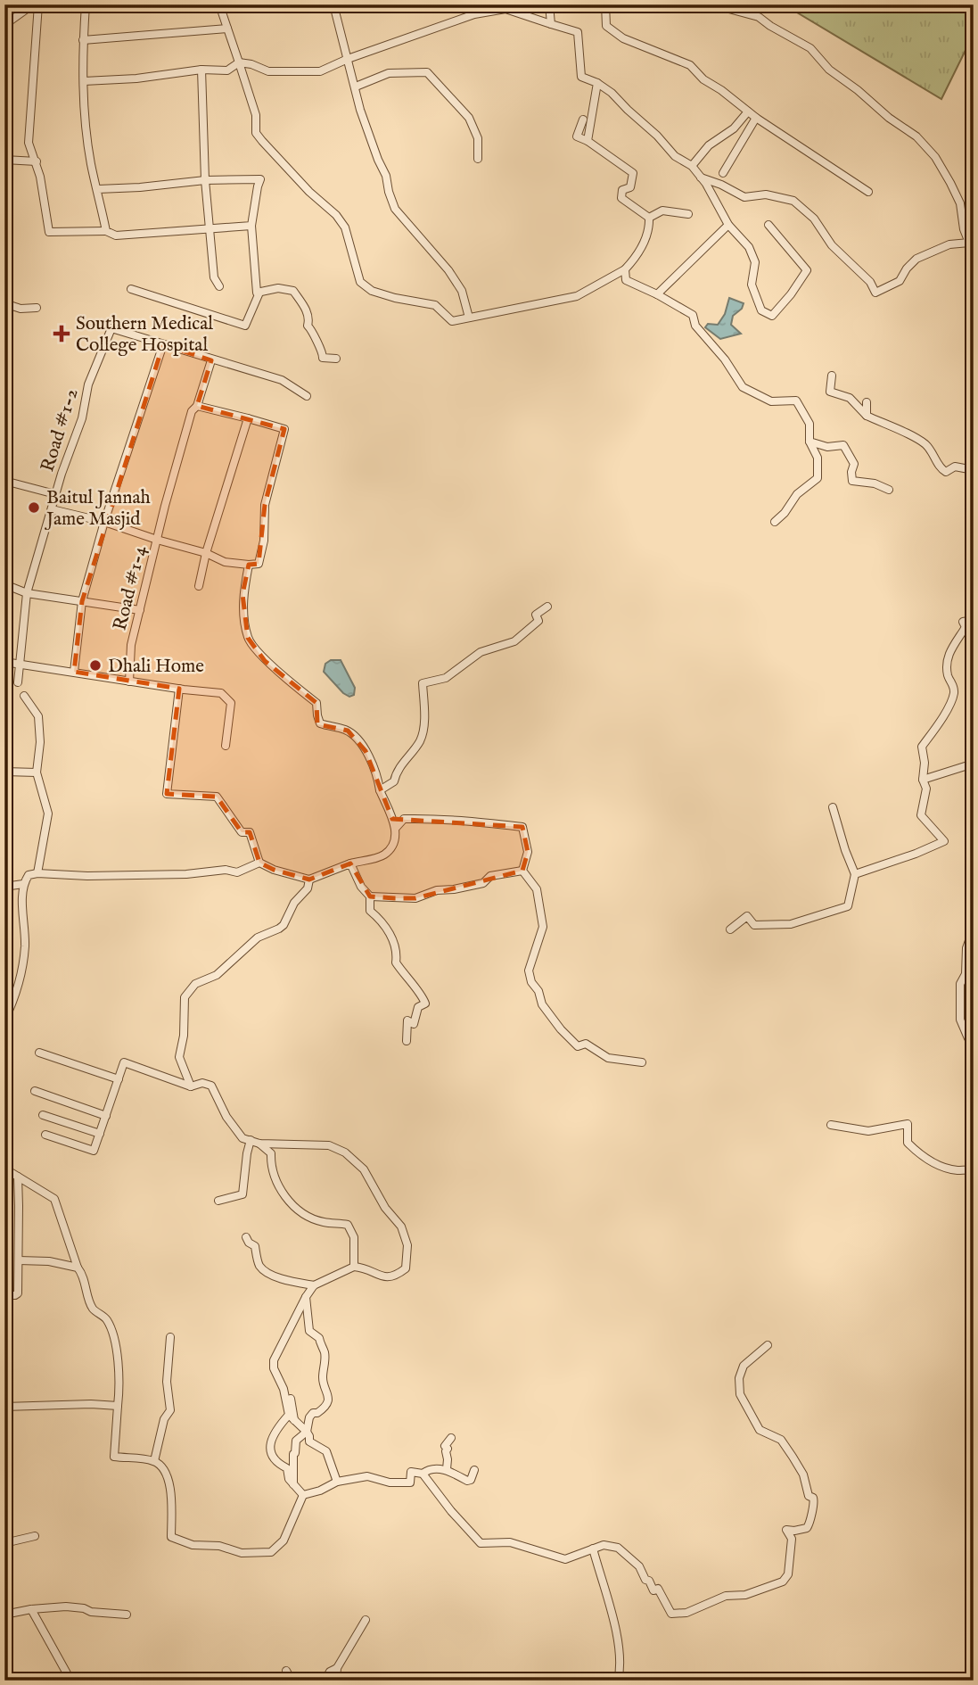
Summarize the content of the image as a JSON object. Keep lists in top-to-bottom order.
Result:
{
  "streets": {
    "street": ["Road #1-2", "Road #1-4"]
  },
  "places": {
    "health": ["Southern Medical College Hospital"],
    "other": ["Baitul Jannah Jame Masjid", "Dhali Home"]
  }
}
